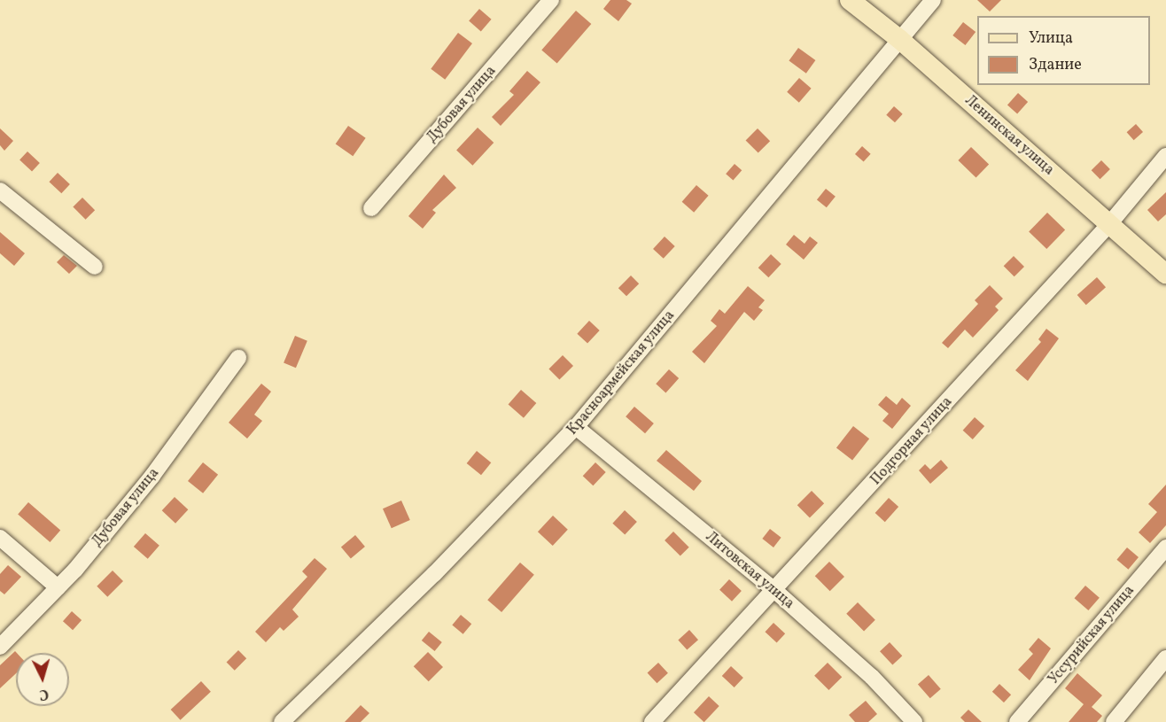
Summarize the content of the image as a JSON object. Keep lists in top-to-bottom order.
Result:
{
  "streets": {
    "main road": ["Ленинская улица"],
    "street": [
      "Дубовая улица",
      "Красноармейская улица",
      "Подгорная улица",
      "Литовская улица",
      "Уссурийская улица"
    ]
  },
  "crossings": [
    ["Ленинская улица", "Красноармейская улица"],
    ["Ленинская улица", "Подгорная улица"],
    ["Красноармейская улица", "Литовская улица"],
    ["Подгорная улица", "Литовская улица"]
  ],
  "legend": ["Улица", "Здание"],
  "north": "bottom"
}
